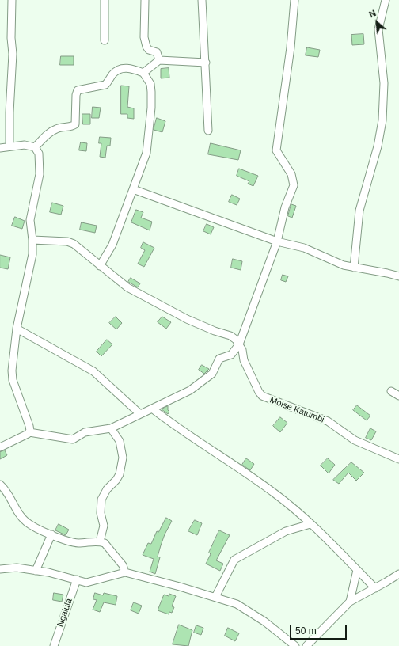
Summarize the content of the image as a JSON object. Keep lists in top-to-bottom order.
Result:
{
  "streets": {
    "street": ["Moise Katumbi", "Ngalula"]
  },
  "scale_bar": "50 m",
  "north": "top left"
}
